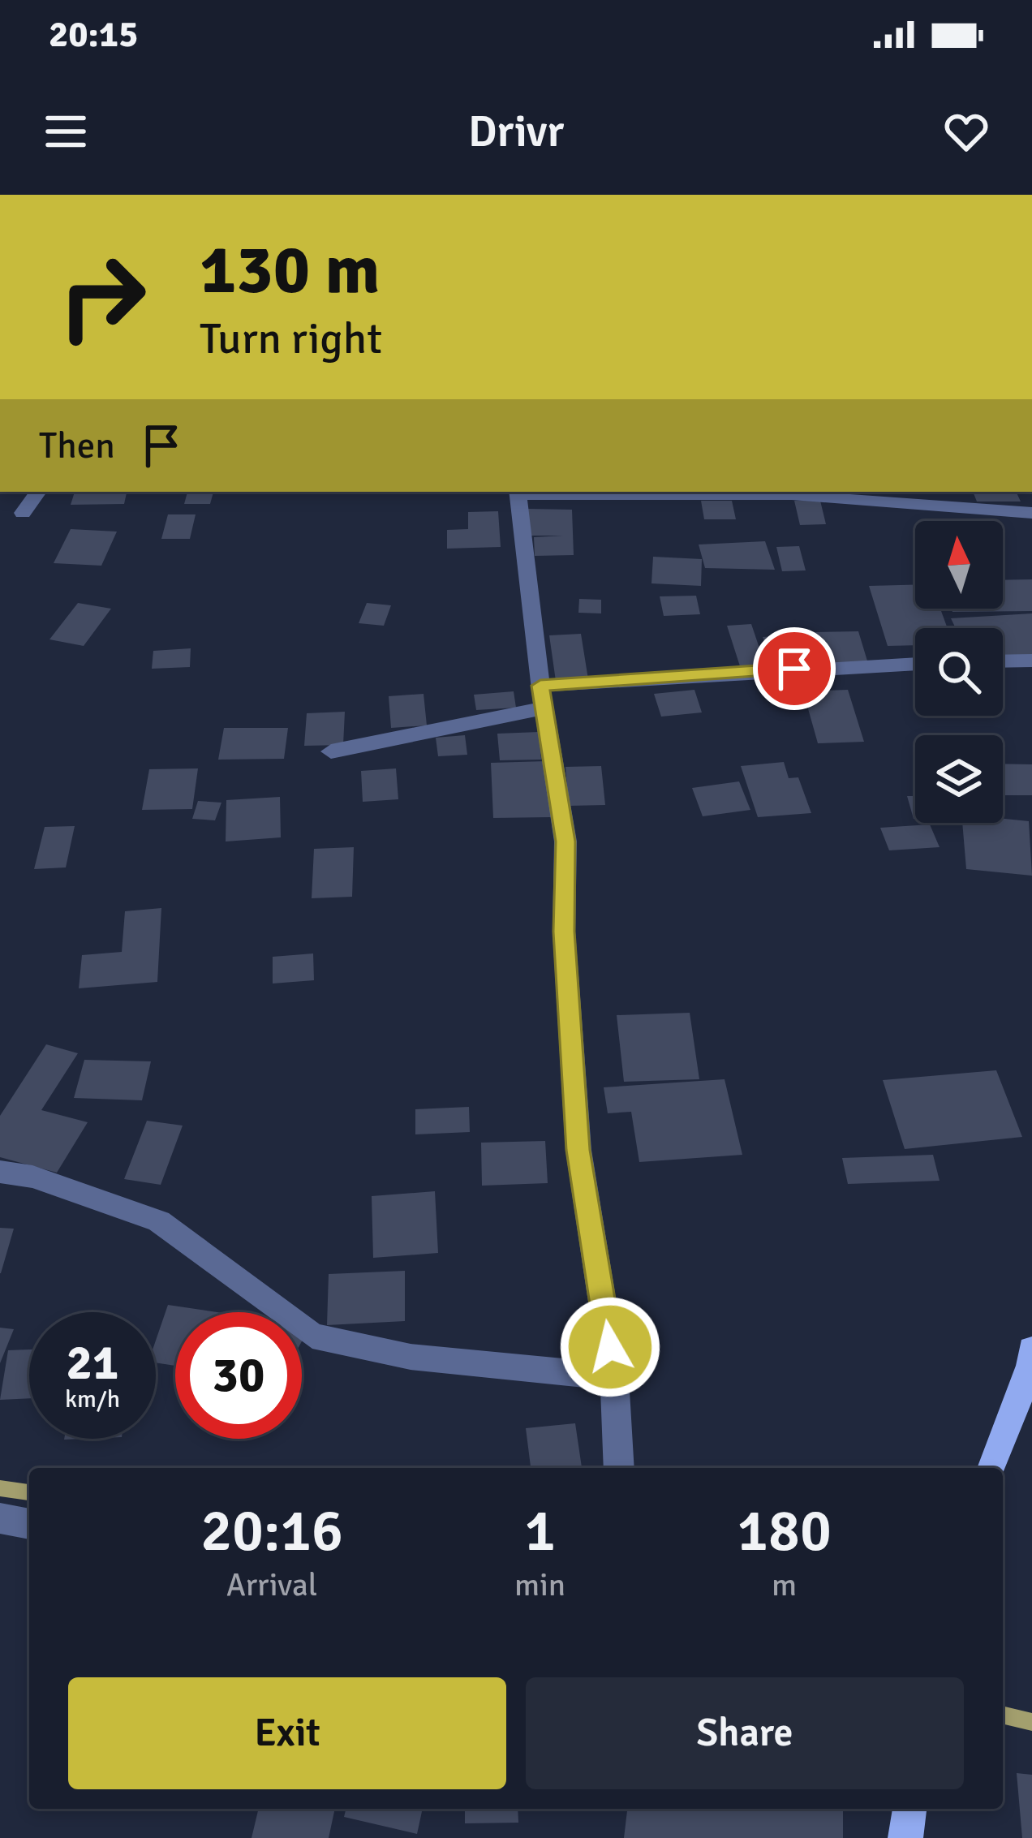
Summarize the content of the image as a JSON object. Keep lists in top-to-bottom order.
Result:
{
  "north": "top",
  "page": {
    "status": "20:15",
    "header": "Drivr",
    "turn": ["130 m", "Turn right"],
    "then": "Then",
    "speed": "21 km/h",
    "limit": "30",
    "eta": [
      "20:16",
      "Arrival",
      "1",
      "min",
      "180",
      "m"
    ],
    "buttons": ["Exit", "Share"]
  }
}
